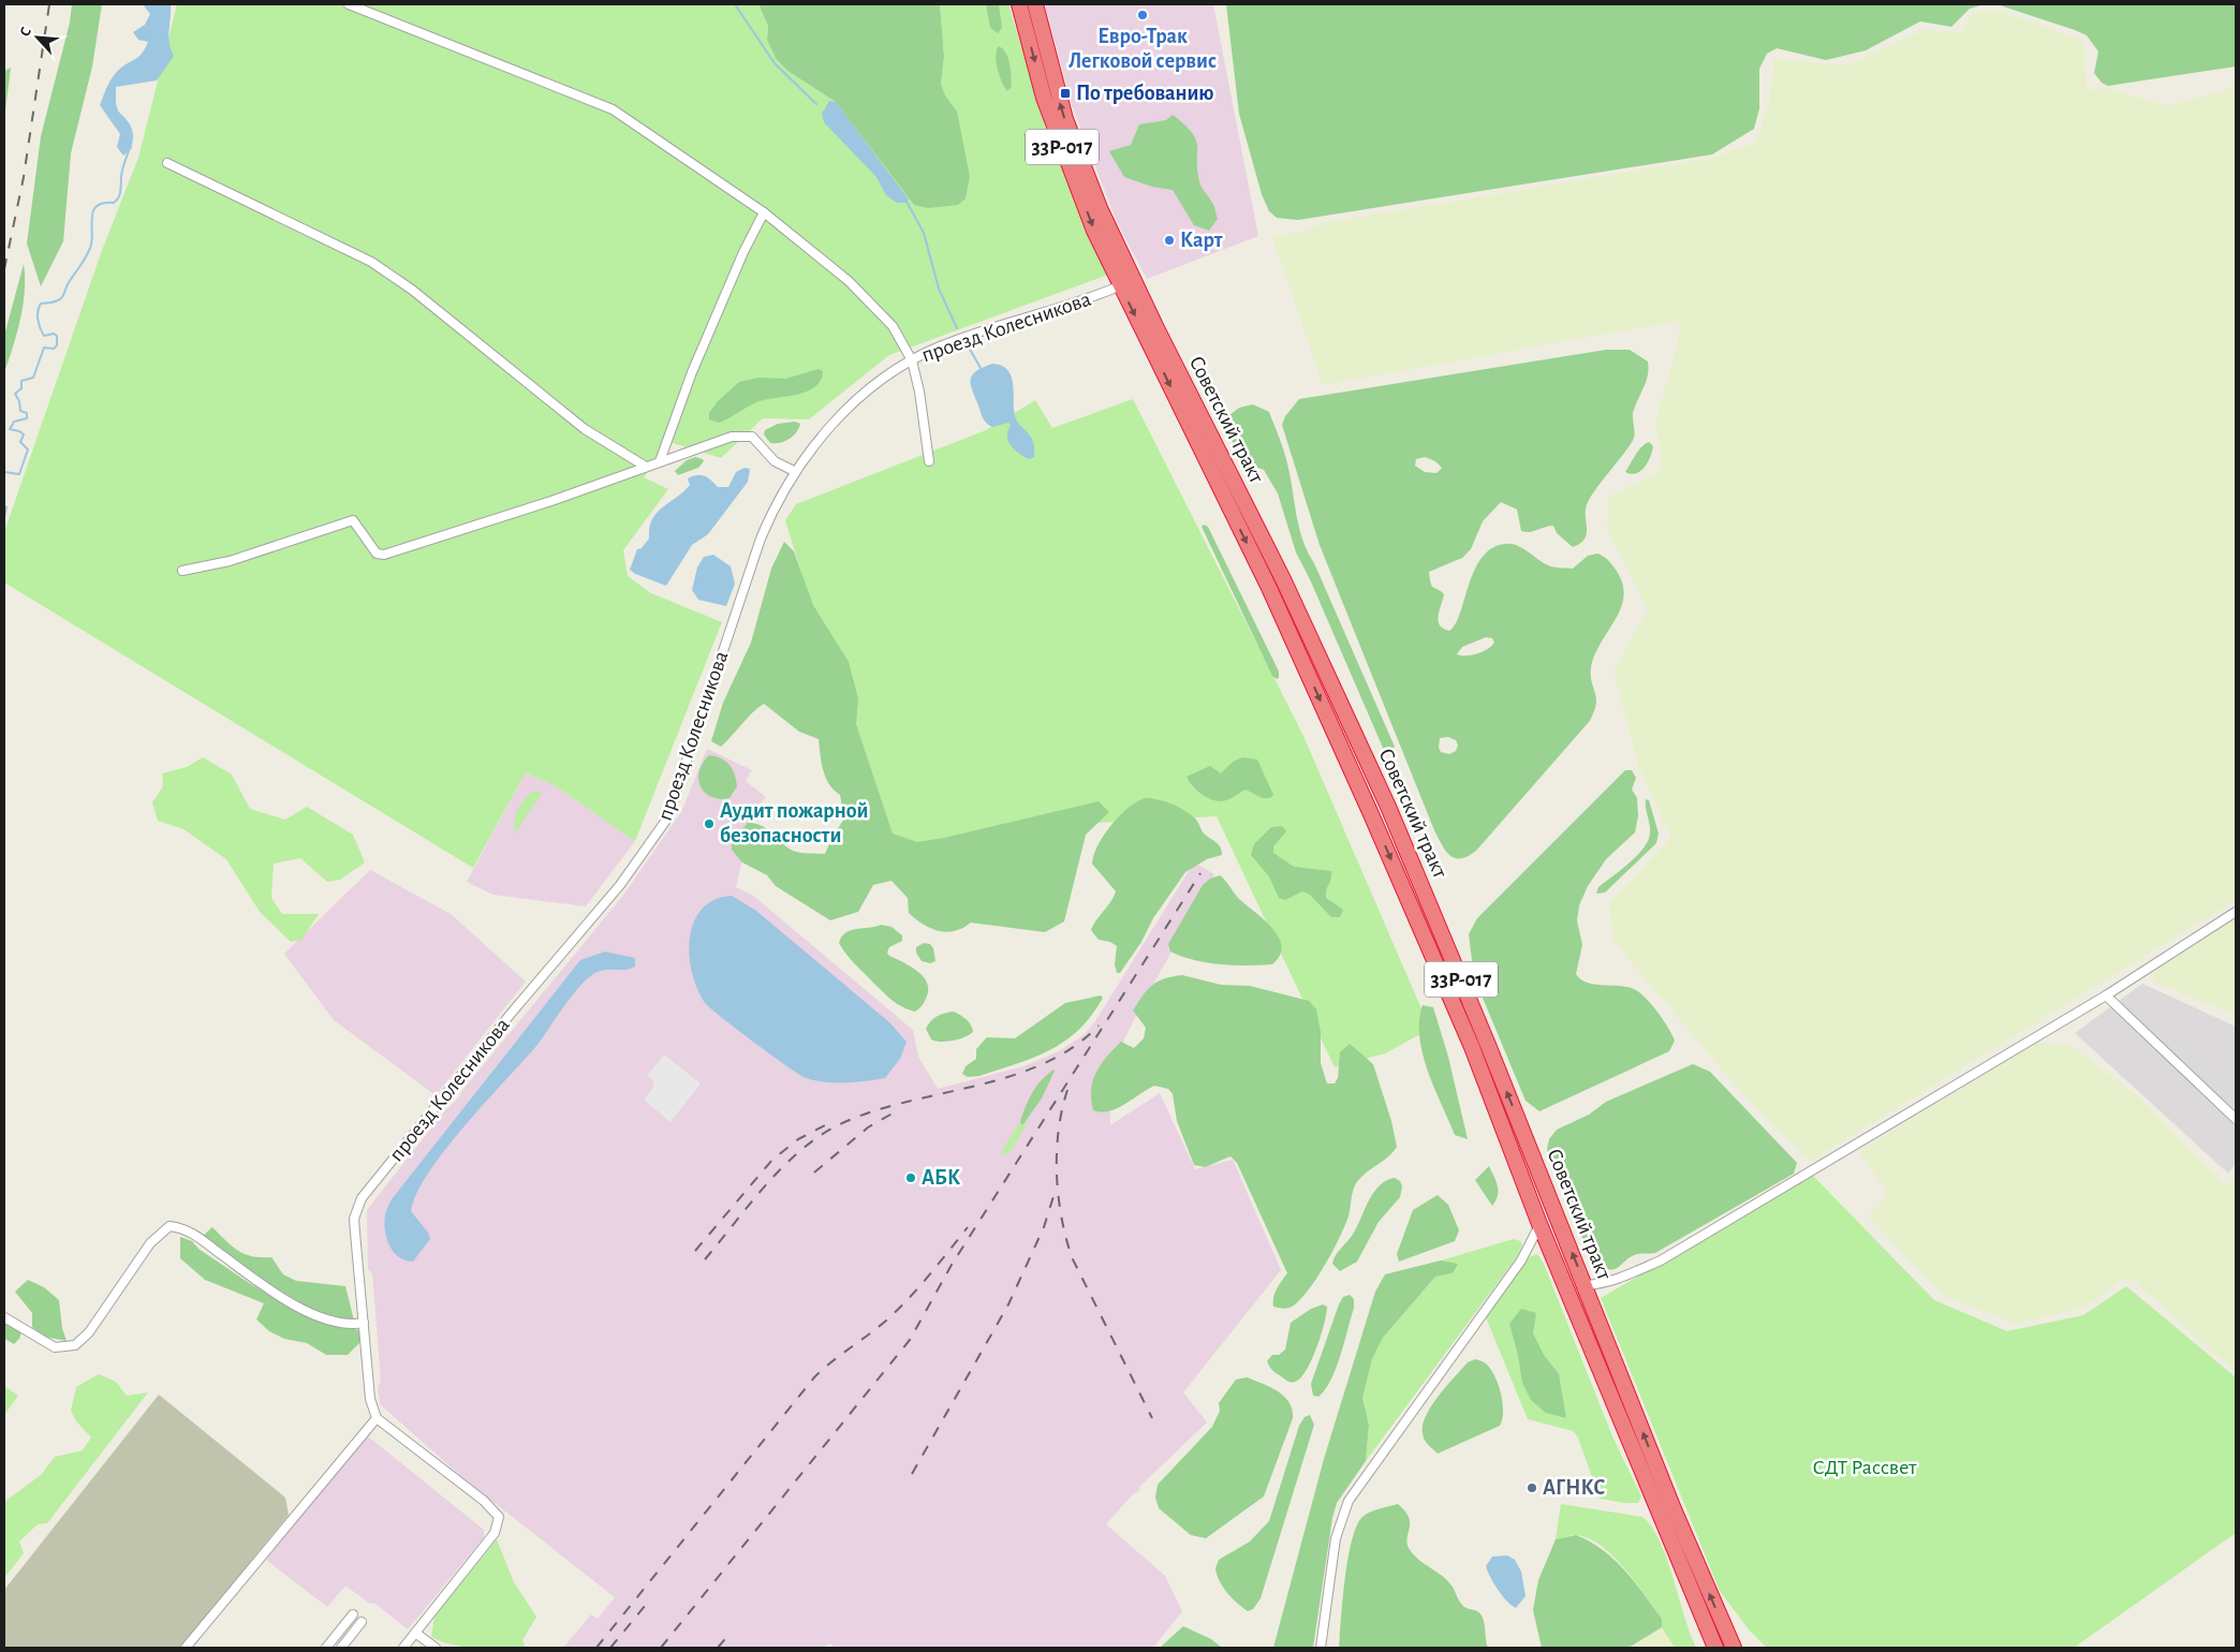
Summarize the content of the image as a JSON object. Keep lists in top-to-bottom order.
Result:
{
  "streets": {
    "highway": ["33Р-017", "Советский тракт"],
    "street": ["проезд Колесникова"]
  },
  "crossings": [
    ["проезд Колесникова", "Советский тракт"]
  ],
  "parks": ["СДТ Рассвет"],
  "places": {
    "other": [
      "Евро-Трак Легковой сервис",
      "Карт",
      "Аудит пожарной безопасности",
      "АБК",
      "АГНКС"
    ],
    "transit": ["По требованию"]
  },
  "north": "top left"
}
